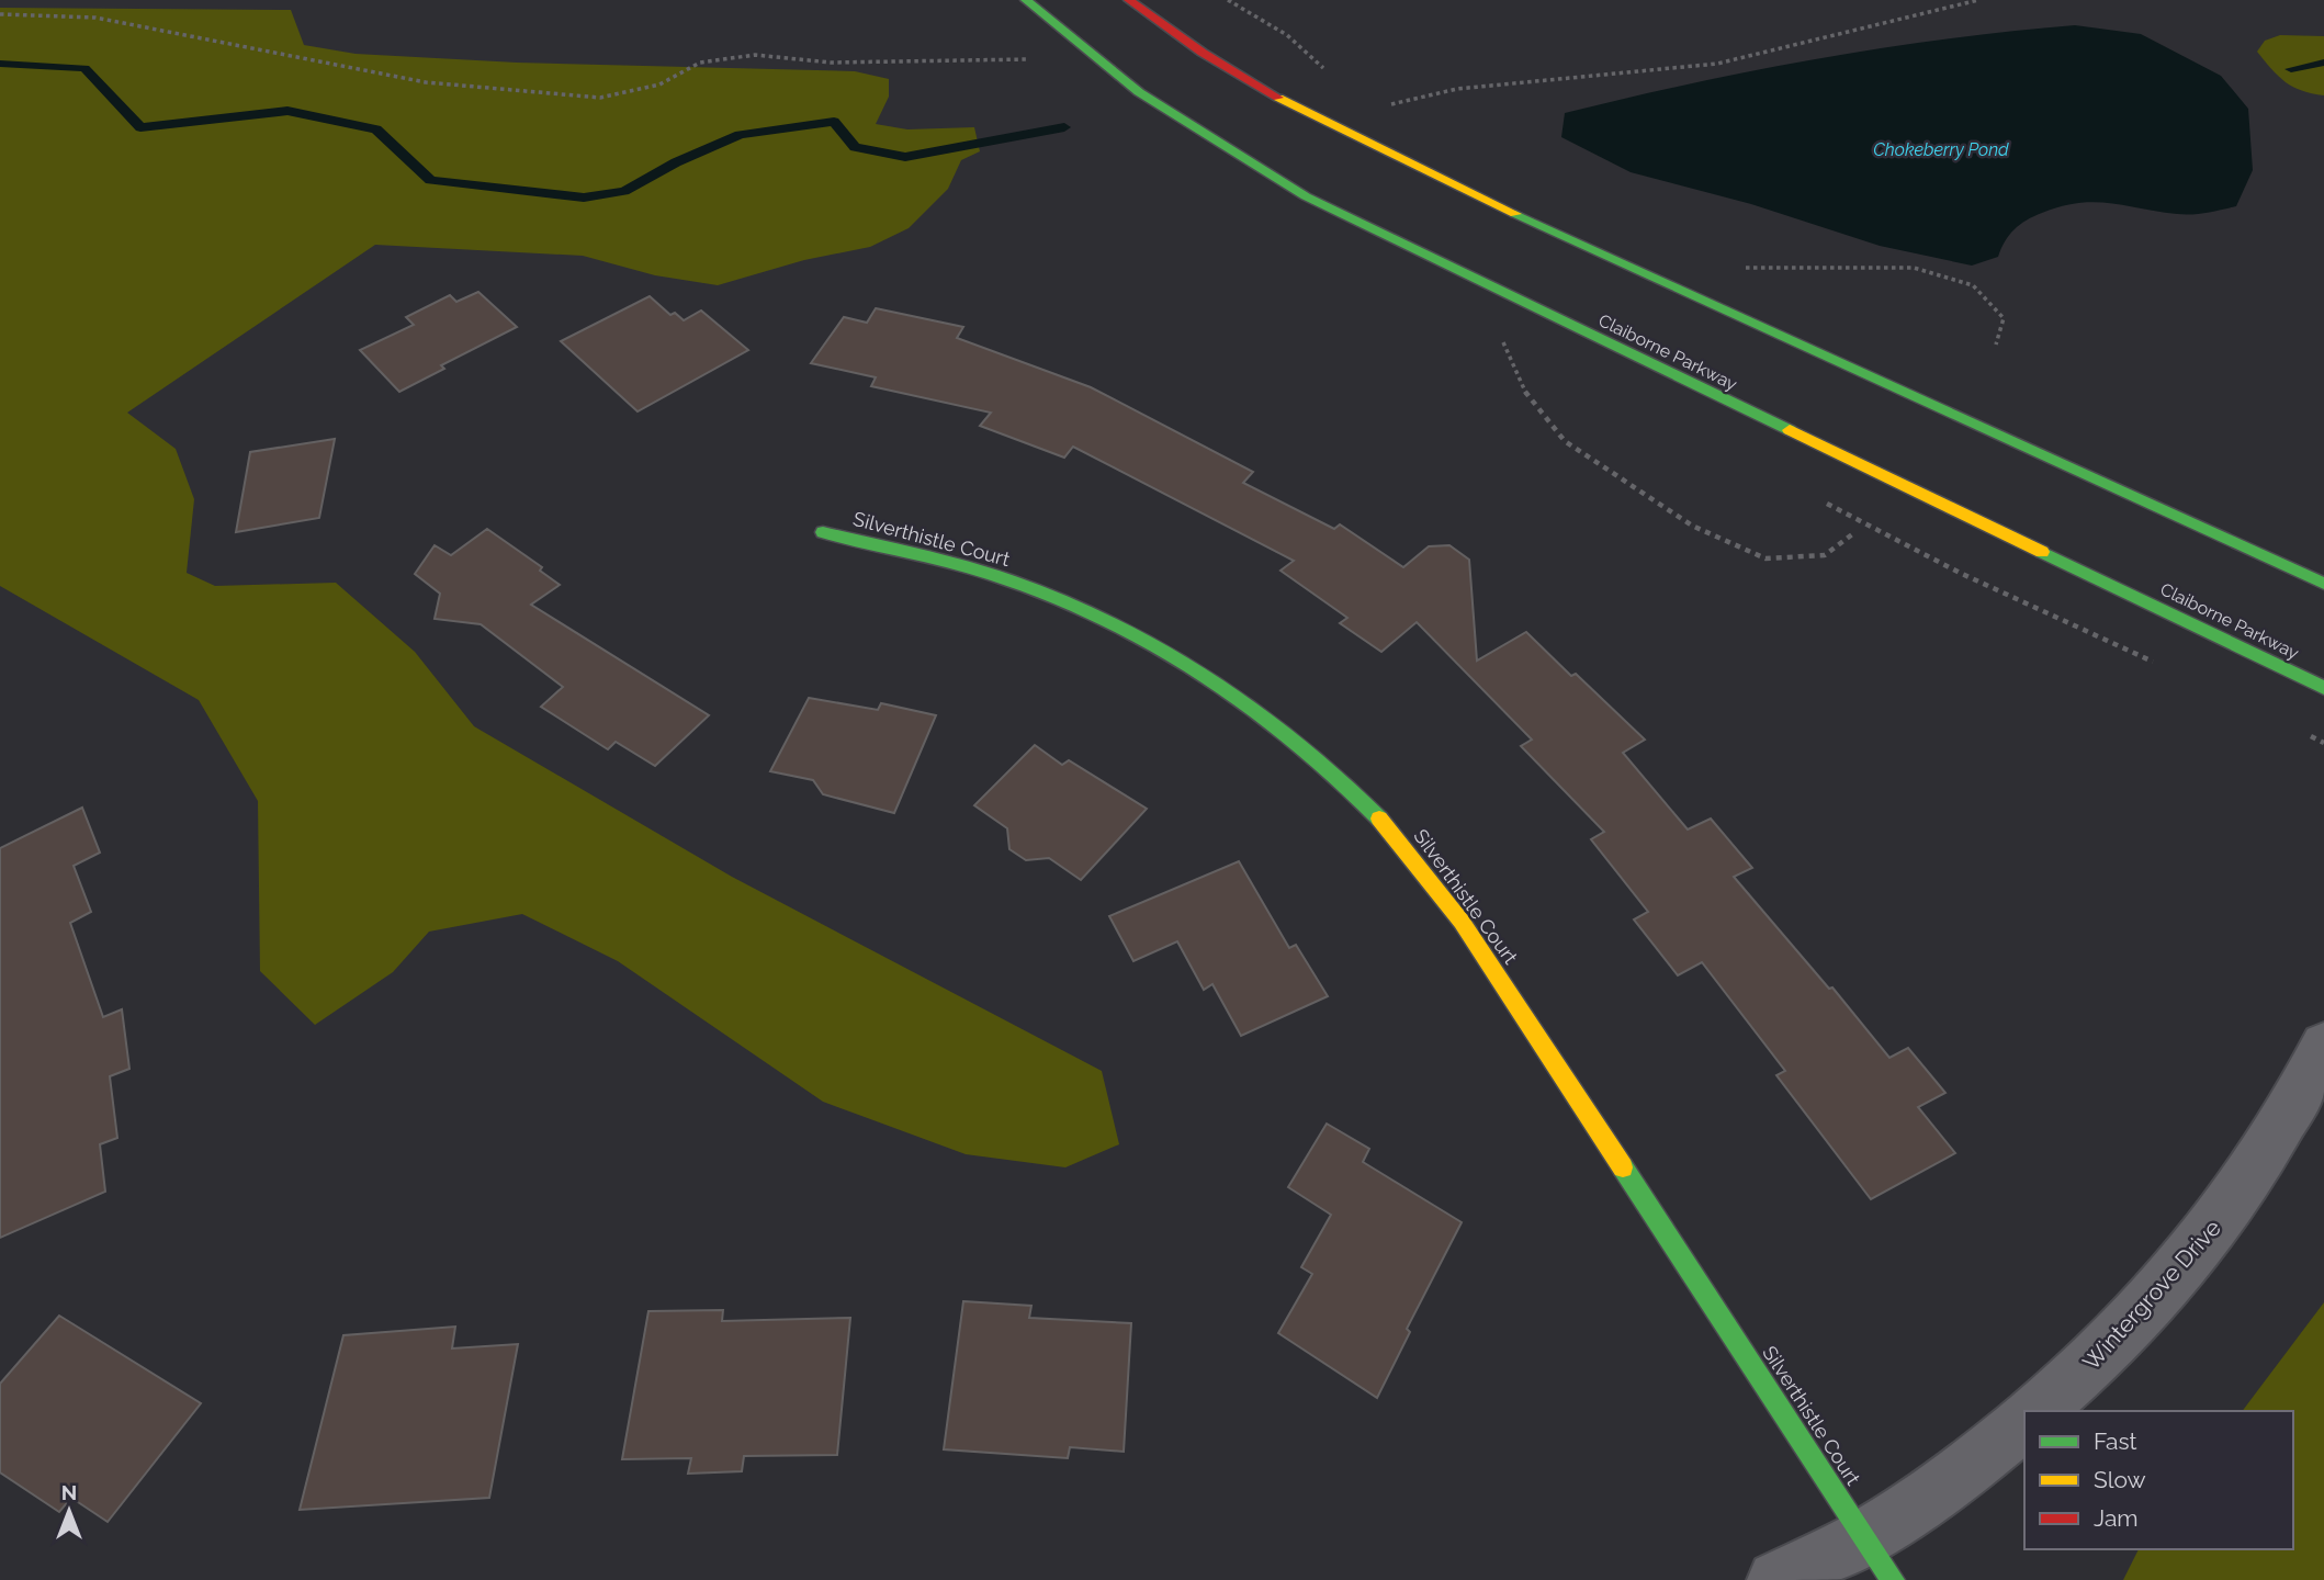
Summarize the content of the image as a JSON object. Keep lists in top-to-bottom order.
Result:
{
  "streets": {
    "main road": ["Claiborne Parkway", "Silverthistle Court"],
    "street": ["Wintergrove Drive"]
  },
  "water": ["Chokeberry Pond"],
  "legend": ["Fast", "Slow", "Jam"],
  "north": "top"
}
